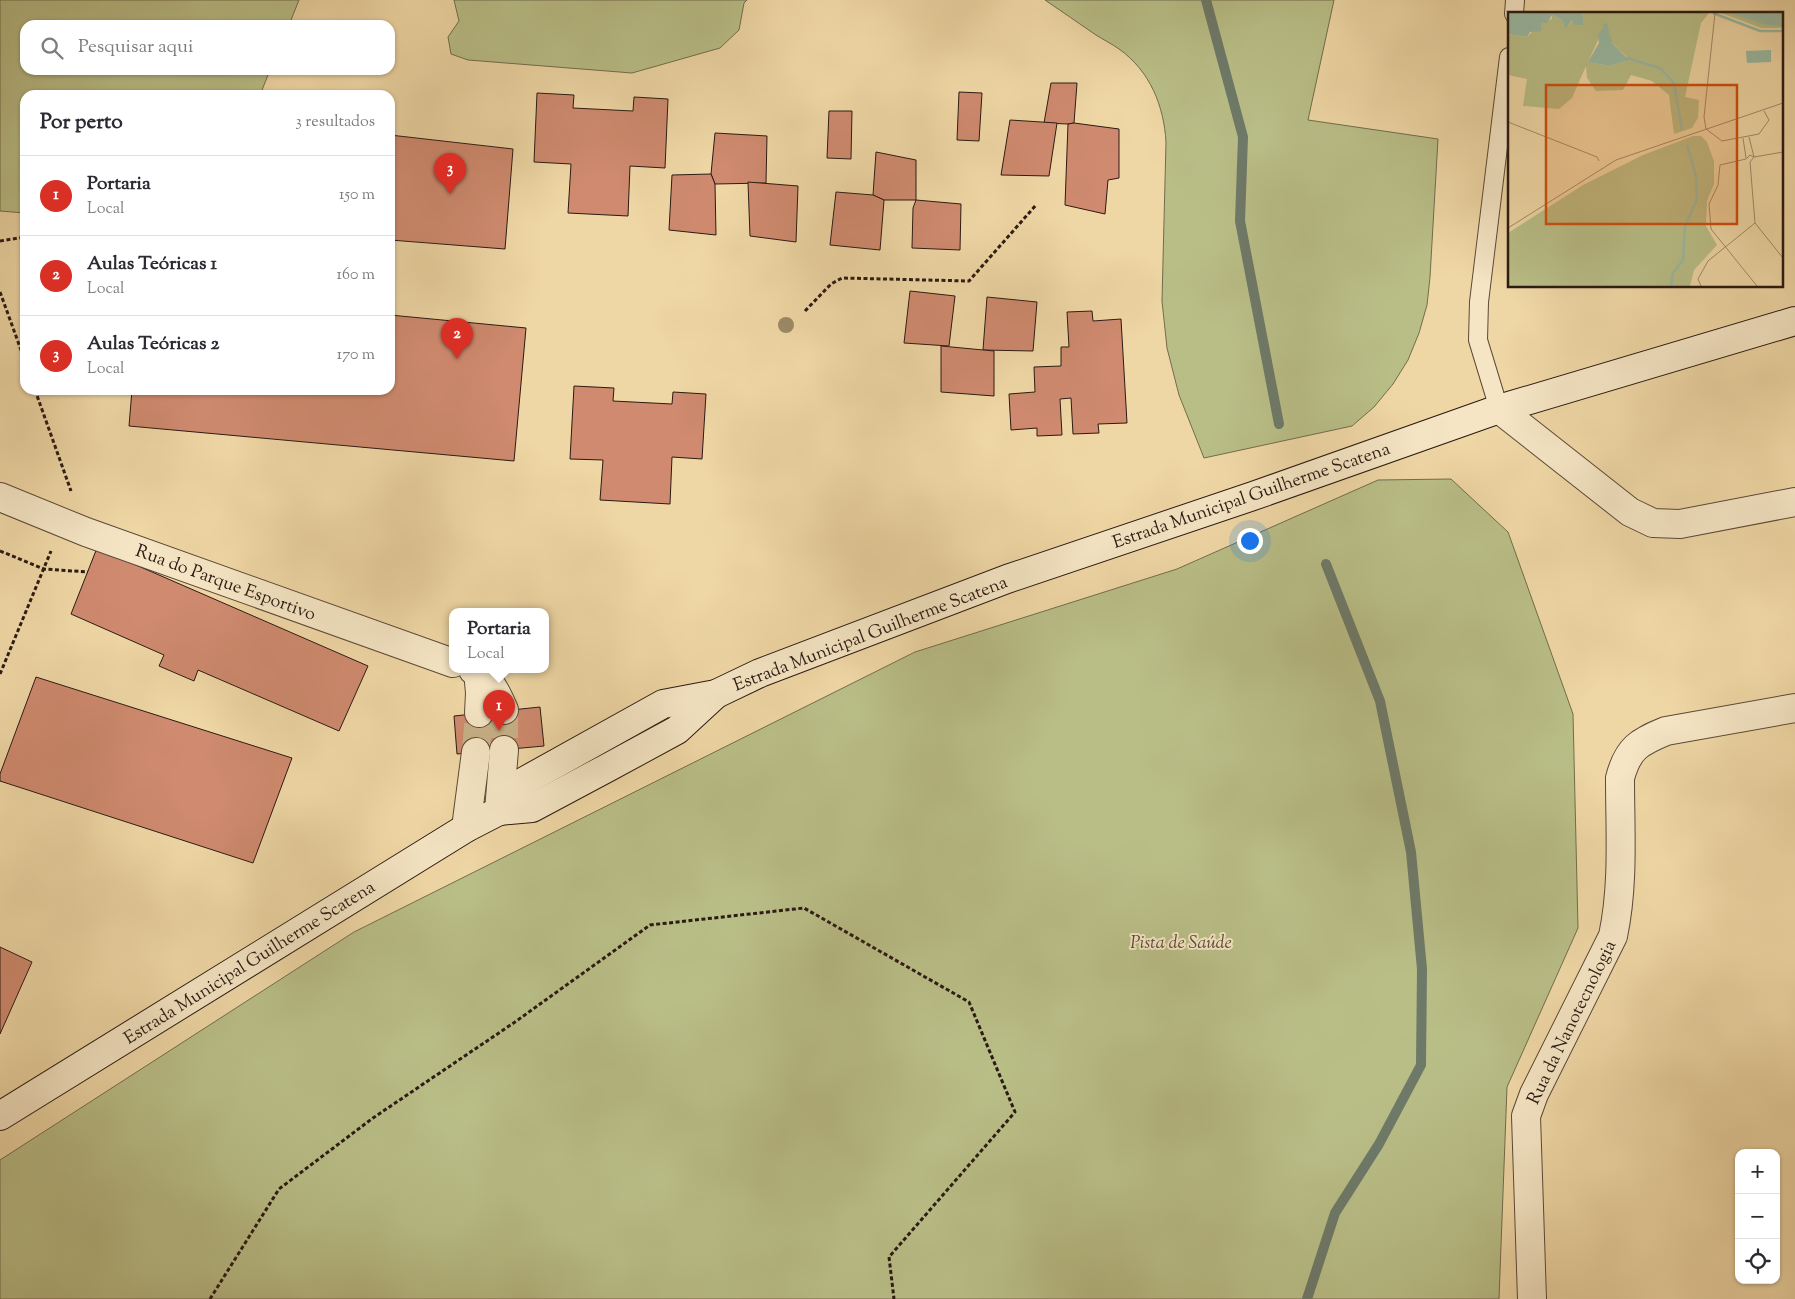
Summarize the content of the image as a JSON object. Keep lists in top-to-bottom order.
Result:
{
  "streets": {
    "main road": ["Estrada Municipal Guilherme Scatena", "Rua do Parque Esportivo", "Rua da Nanotecnologia"]
  },
  "parks": ["Pista de Saúde"],
  "page": {
    "search": "Pesquisar aqui",
    "heading": ["Por perto", "3 resultados"],
    "pins": ["3", "2", "1"],
    "list": [
      {
        "mark": "1",
        "name": "Portaria",
        "note": "Local",
        "value": "150 m"
      },
      {
        "mark": "2",
        "name": "Aulas Teóricas 1",
        "note": "Local",
        "value": "160 m"
      },
      {
        "mark": "3",
        "name": "Aulas Teóricas 2",
        "note": "Local",
        "value": "170 m"
      }
    ],
    "popup": ["Portaria", "Local"],
    "map_buttons": ["+", "−"]
  }
}
